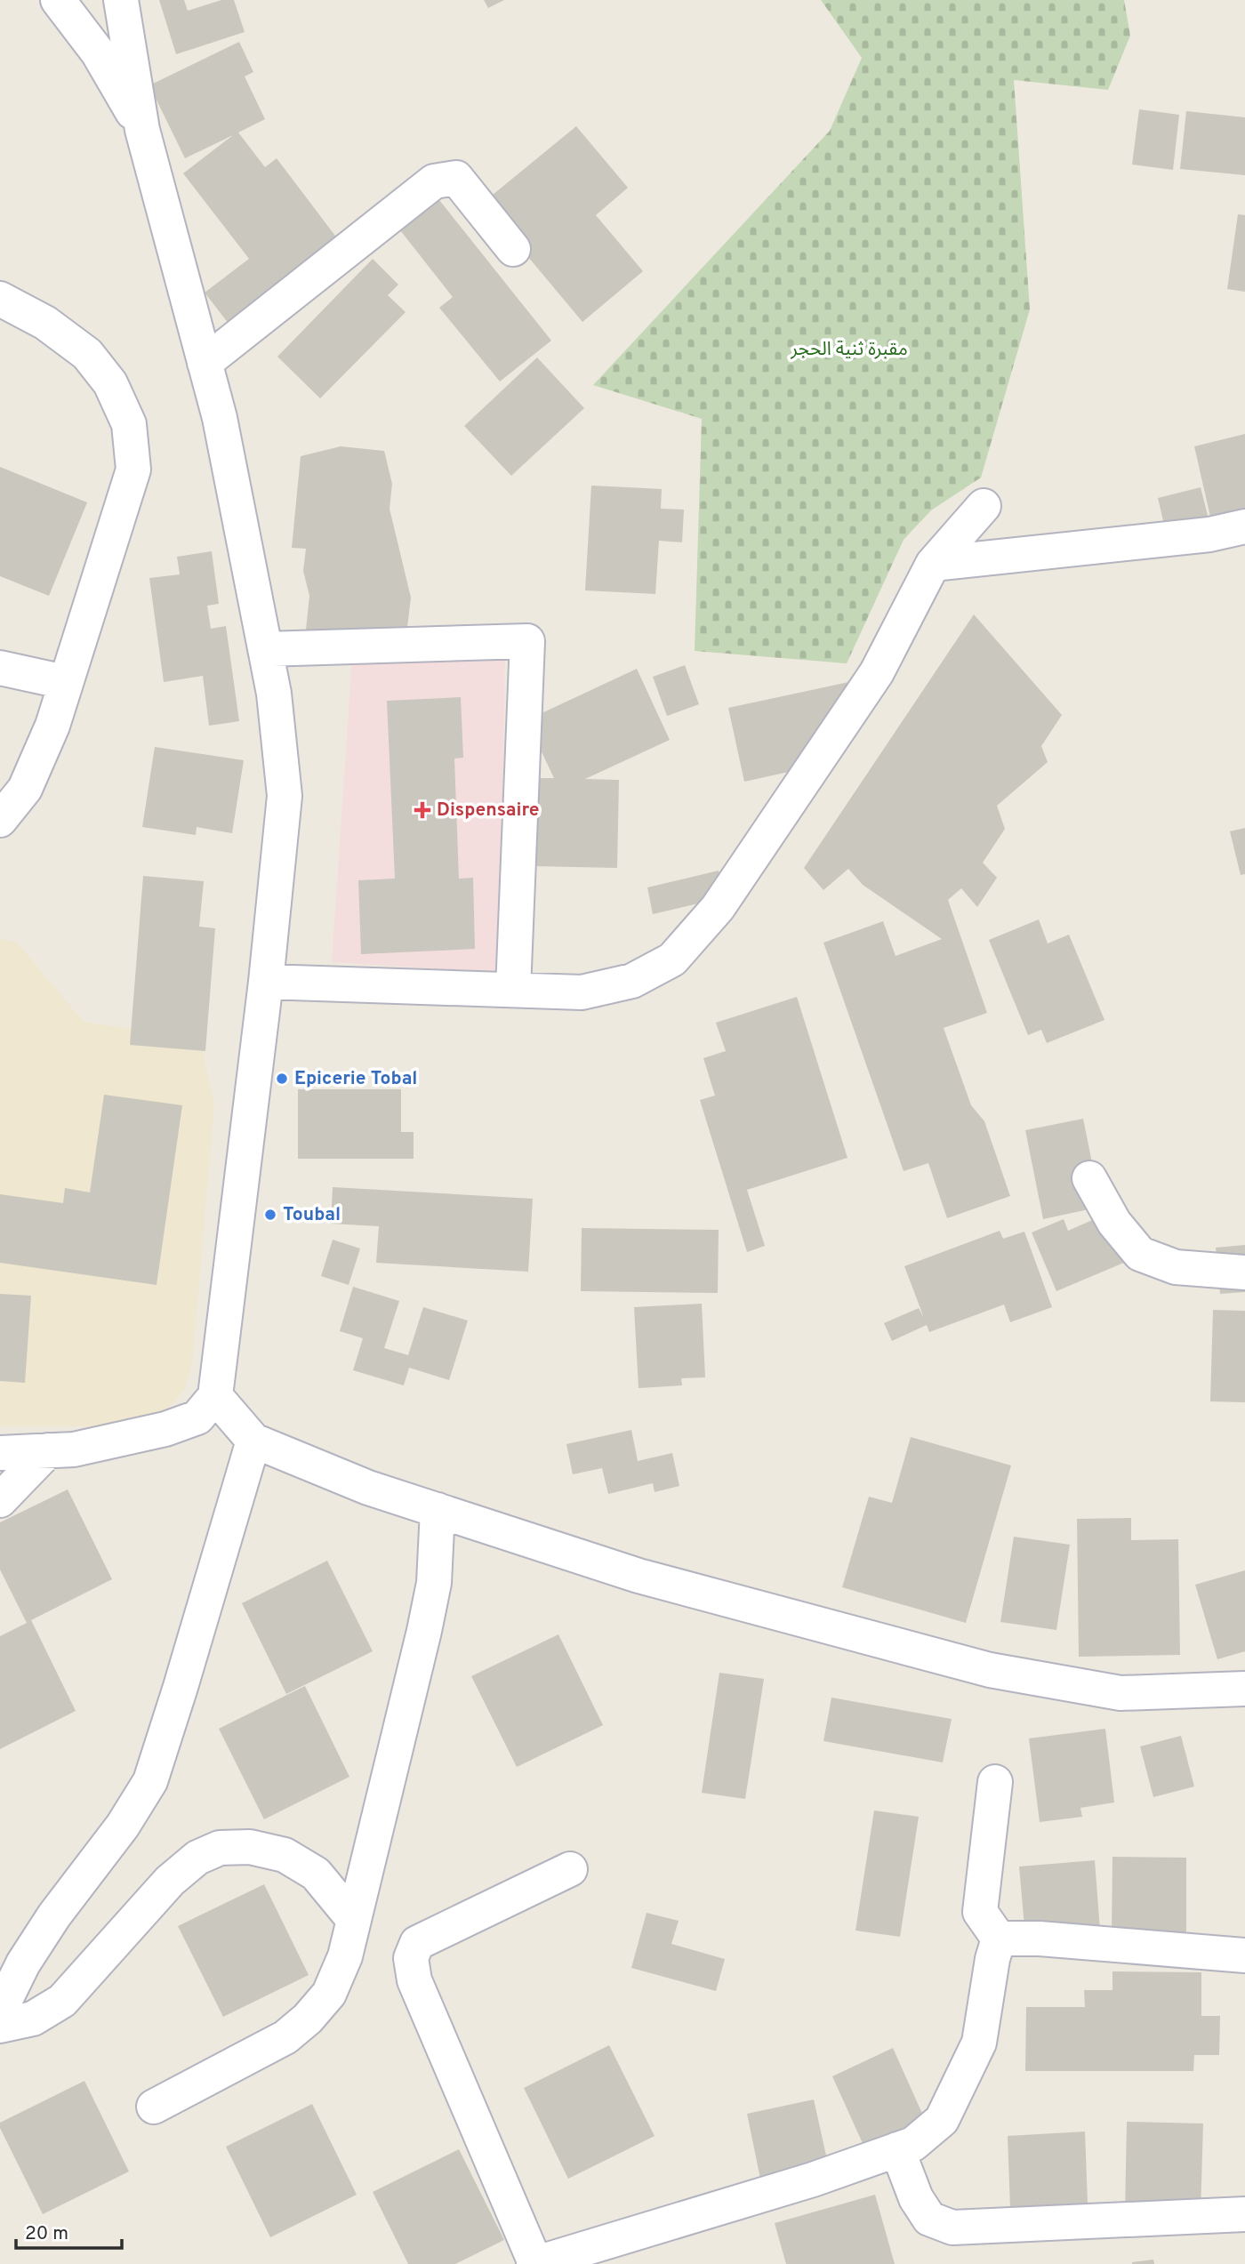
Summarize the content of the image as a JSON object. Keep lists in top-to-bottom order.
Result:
{
  "parks": ["مقبرة ثنية الحجر"],
  "places": {
    "health": ["Dispensaire"],
    "other": ["Epicerie Tobal", "Toubal"]
  },
  "scale_bar": "20 m"
}
